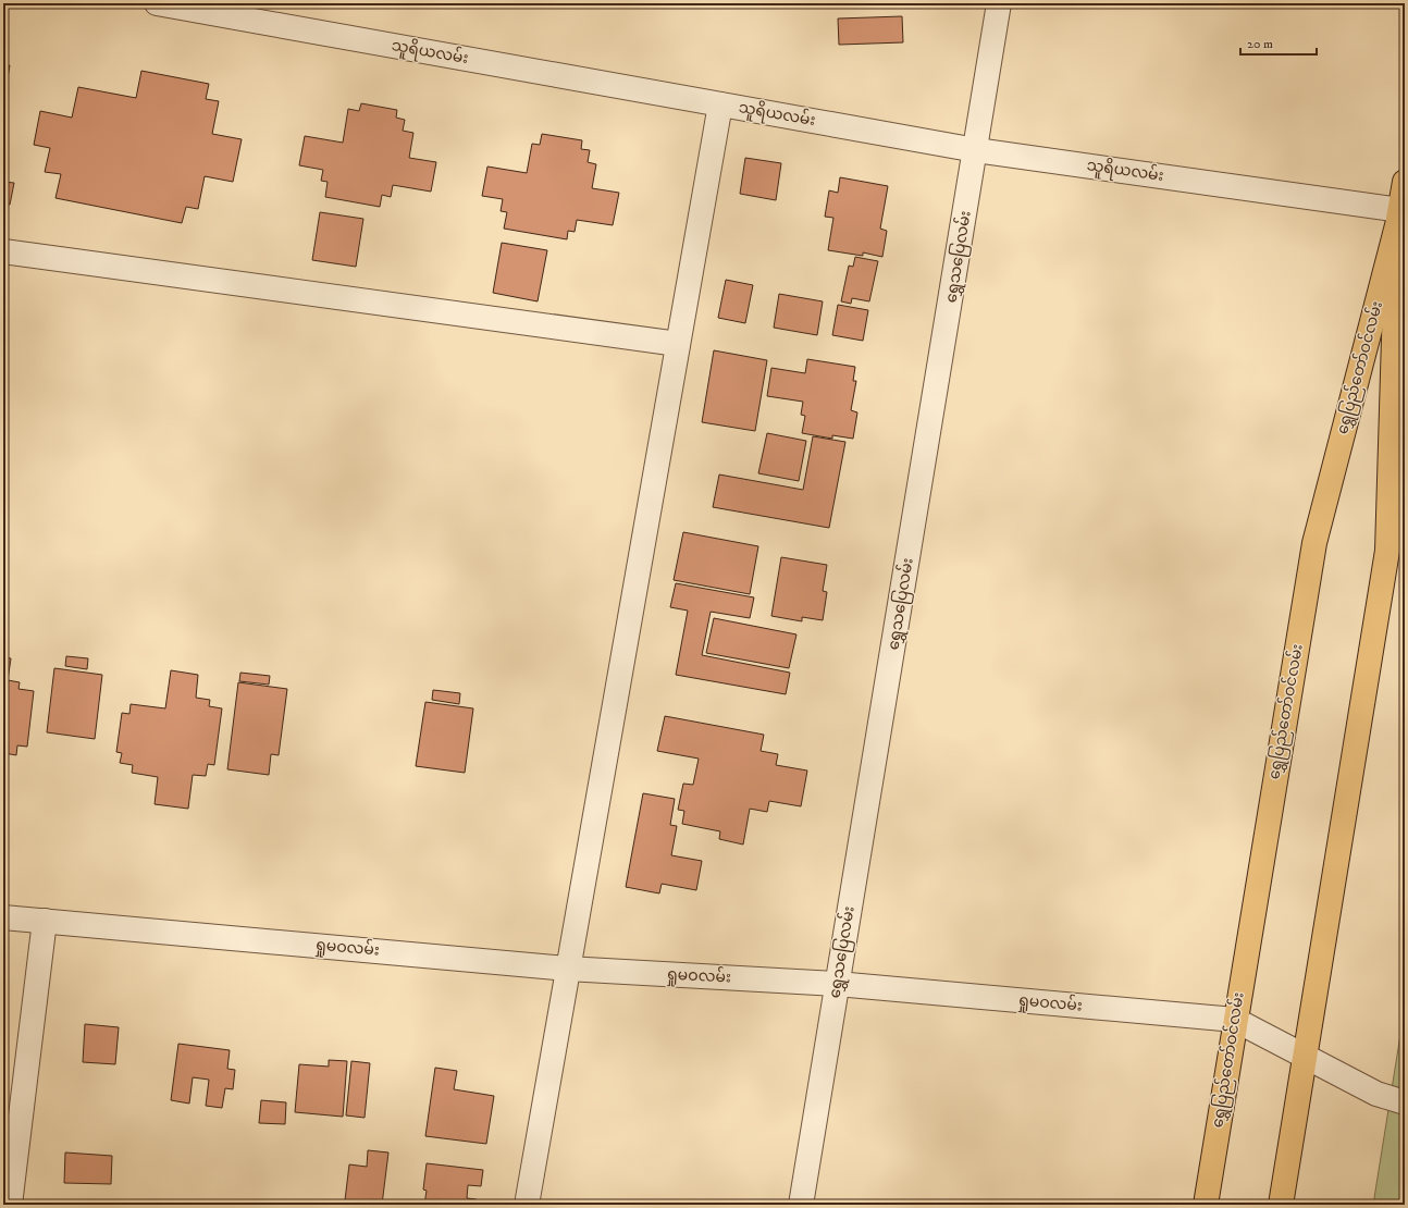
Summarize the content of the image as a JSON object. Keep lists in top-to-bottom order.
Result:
{
  "streets": {
    "main road": ["ရွှေပြည်တော်ဝင်လမ်း"],
    "street": ["သူရိယလမ်း", "ရွှေသပြေလမ်း", "ရှုမဝလမ်း"]
  },
  "crossings": [
    ["သူရိယလမ်း", "ရွှေသပြေလမ်း"],
    ["သူရိယလမ်း", "ရွှေပြည်တော်ဝင်လမ်း"],
    ["ရွှေသပြေလမ်း", "ရှုမဝလမ်း"],
    ["ရွှေပြည်တော်ဝင်လမ်း", "ရှုမဝလမ်း"]
  ],
  "scale_bar": "20 m"
}
